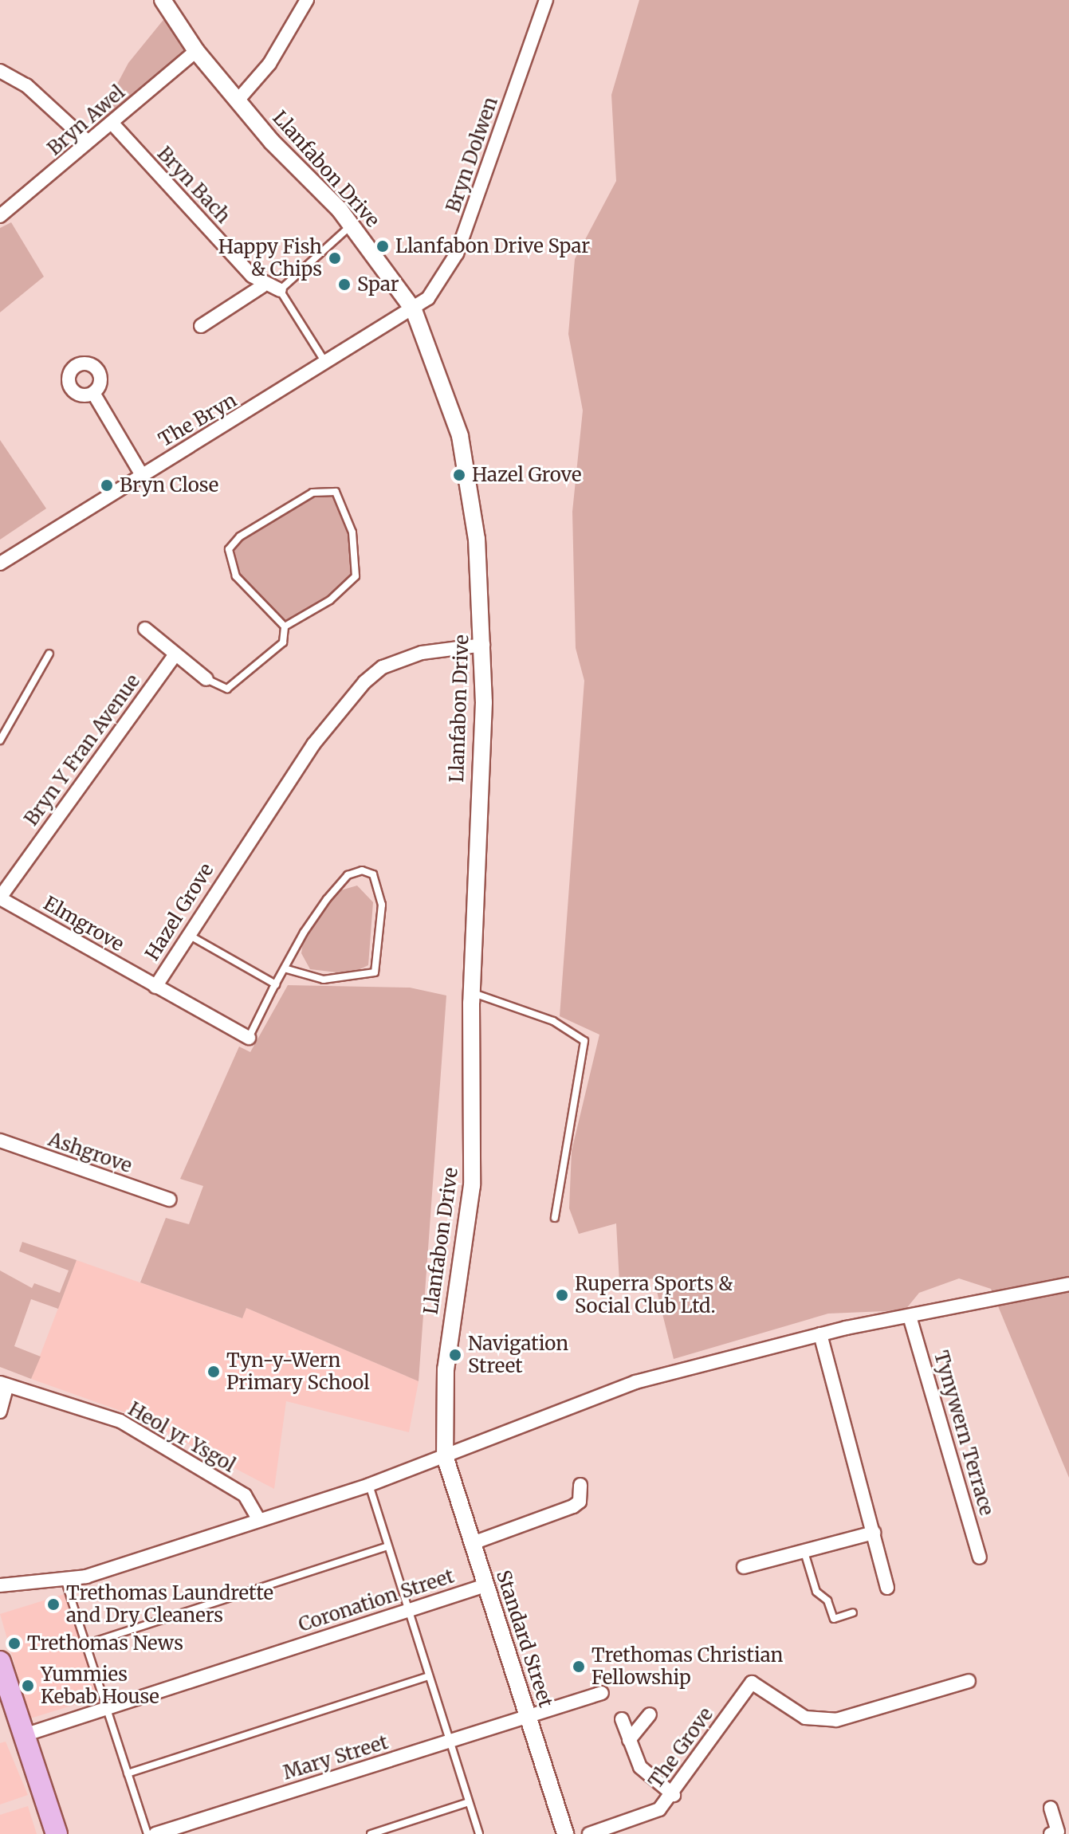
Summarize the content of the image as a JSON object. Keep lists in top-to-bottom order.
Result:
{
  "streets": {
    "street": [
      "Bryn Awel",
      "Bryn Dolwen",
      "Llanfabon Drive",
      "Bryn Bach",
      "The Bryn",
      "Bryn Y Fran Avenue",
      "Hazel Grove",
      "Elmgrove",
      "Ashgrove",
      "Tynywern Terrace",
      "Heol yr Ysgol",
      "Coronation Street",
      "Standard Street",
      "The Grove",
      "Mary Street"
    ]
  },
  "crossings": [
    ["Bryn Awel", "Llanfabon Drive"],
    ["Bryn Awel", "Bryn Bach"],
    ["Bryn Dolwen", "Llanfabon Drive"],
    ["Bryn Dolwen", "The Bryn"],
    ["Llanfabon Drive", "The Bryn"],
    ["Llanfabon Drive", "Hazel Grove"],
    ["Llanfabon Drive", "Standard Street"],
    ["Bryn Y Fran Avenue", "Elmgrove"],
    ["Hazel Grove", "Elmgrove"],
    ["Coronation Street", "Standard Street"],
    ["Standard Street", "Mary Street"]
  ],
  "places": [
    "Llanfabon Drive Spar",
    "Happy Fish & Chips",
    "Spar",
    "Hazel Grove",
    "Bryn Close",
    "Ruperra Sports & Social Club Ltd.",
    "Navigation Street",
    "Tyn-y-Wern Primary School",
    "Trethomas Laundrette and Dry Cleaners",
    "Trethomas News",
    "Trethomas Christian Fellowship",
    "Yummies Kebab House"
  ]
}
